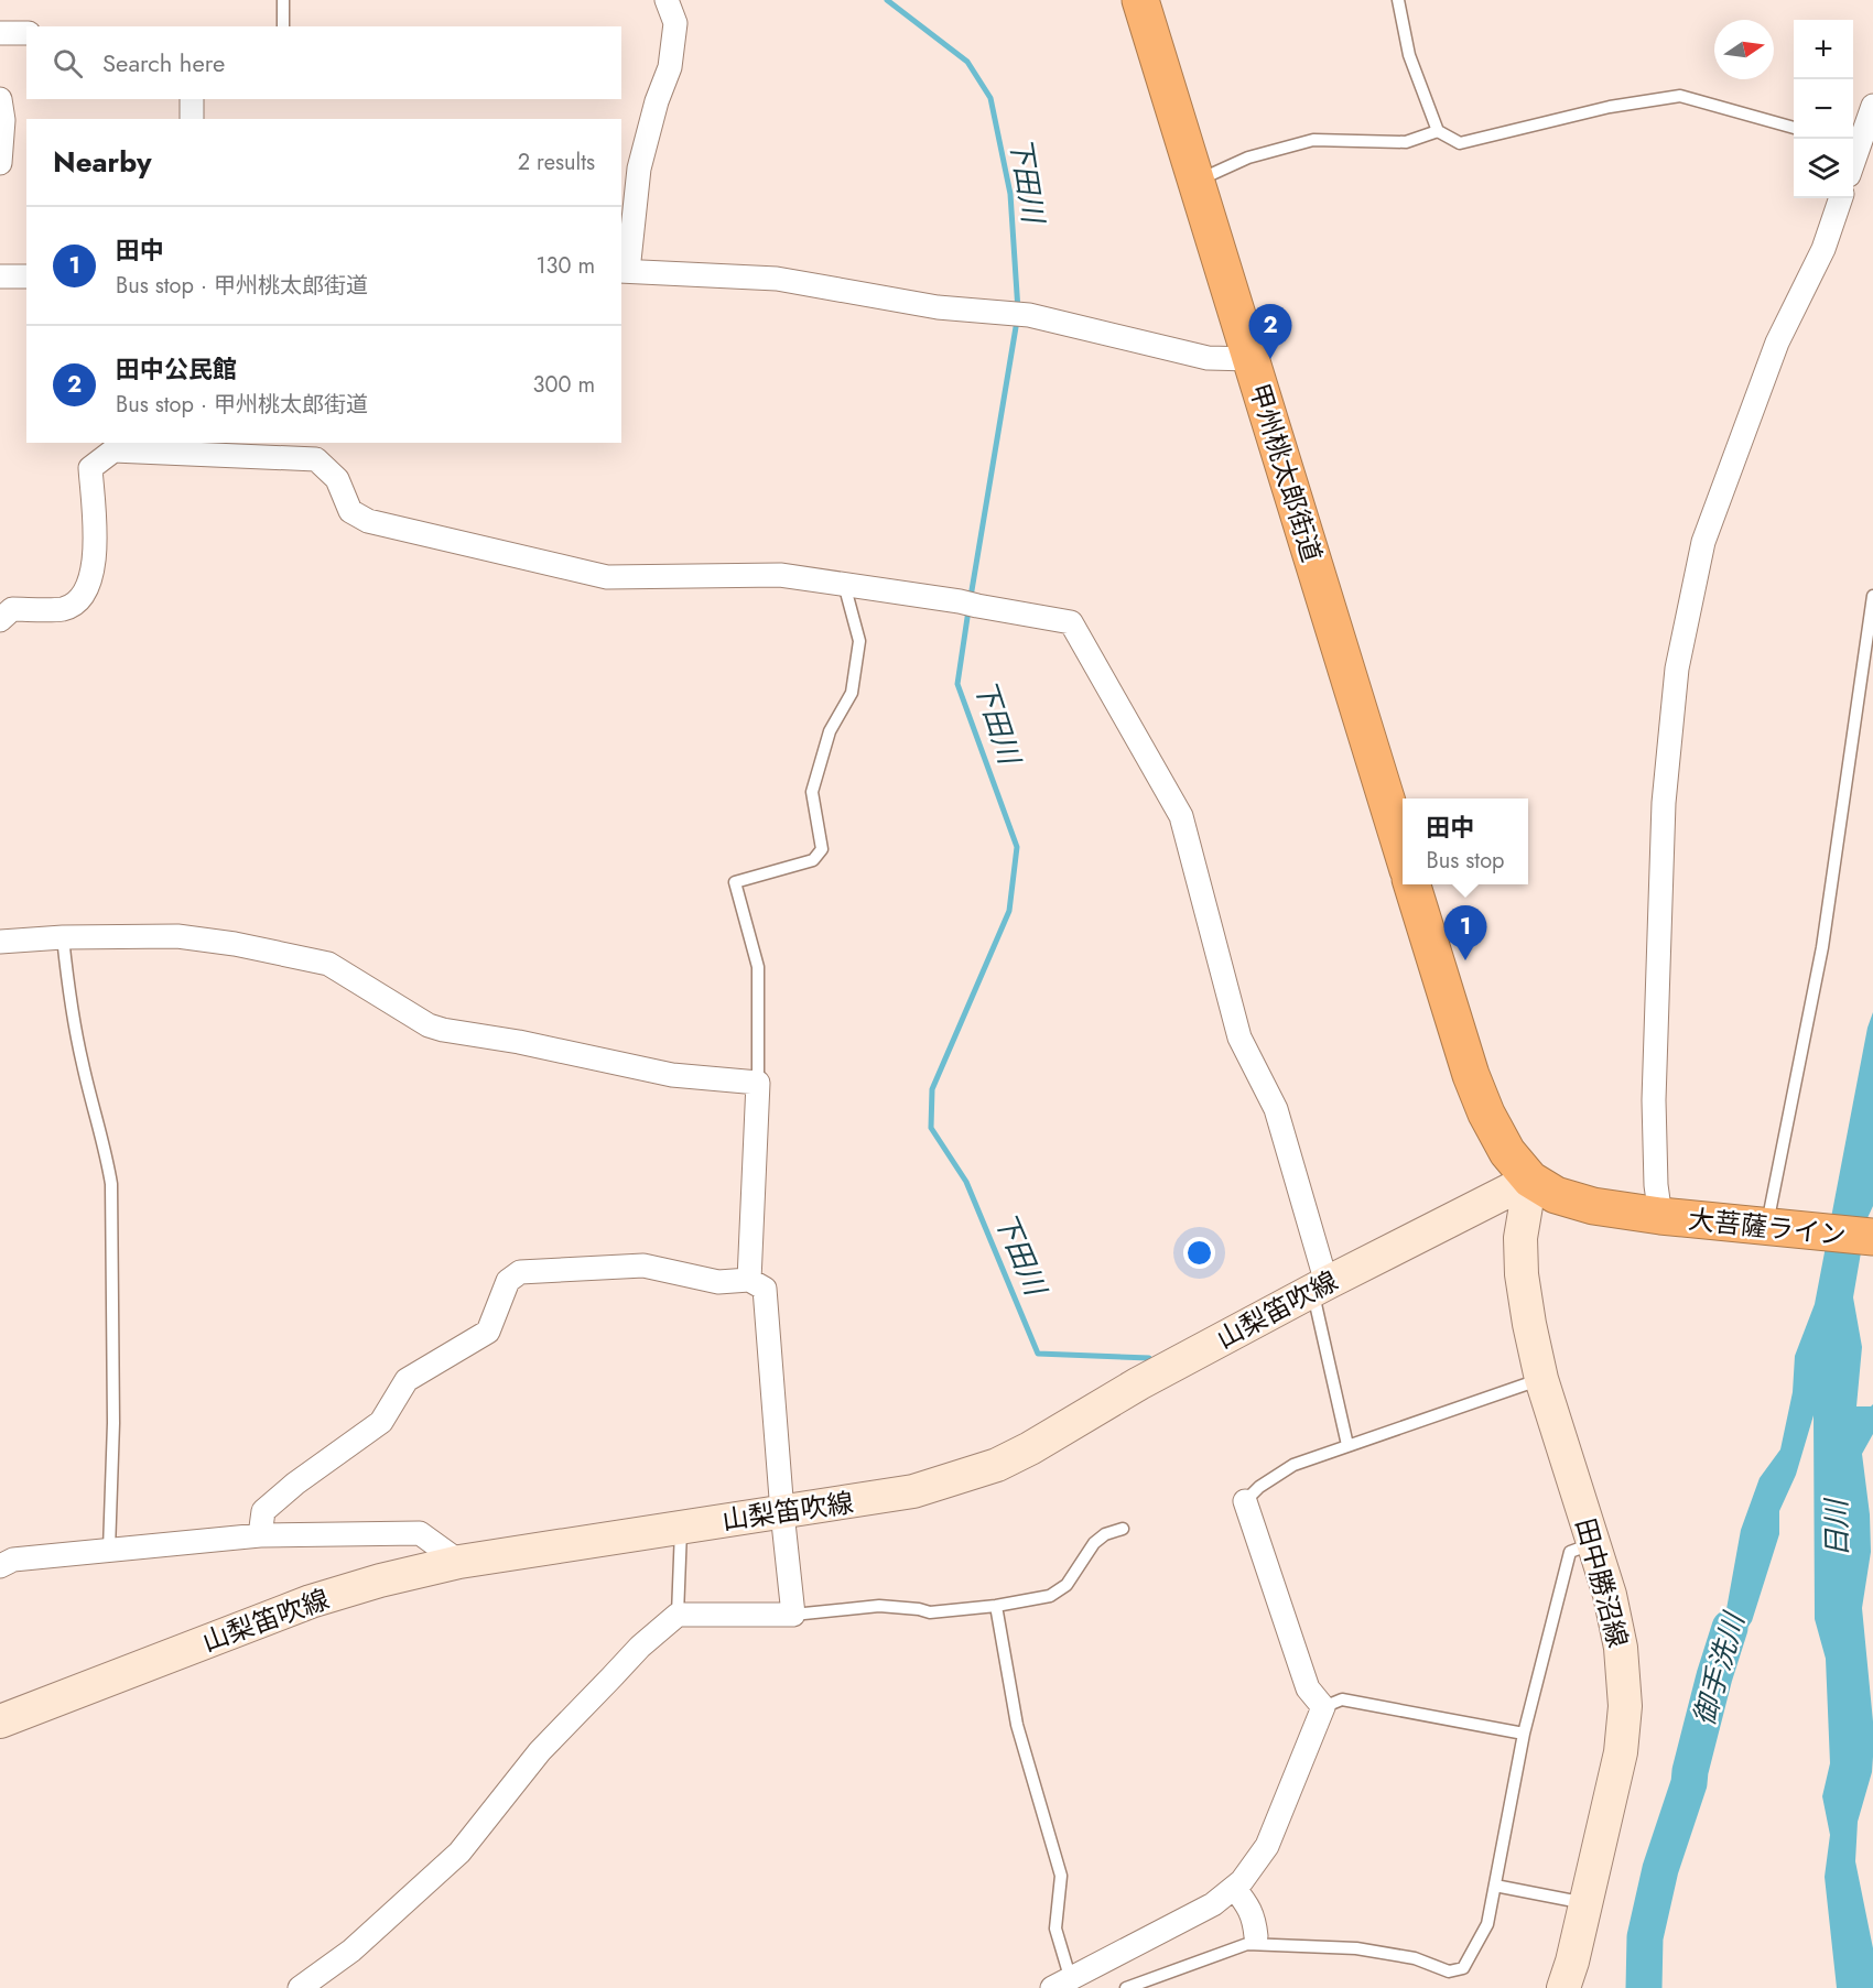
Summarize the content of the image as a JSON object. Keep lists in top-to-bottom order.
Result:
{
  "streets": {
    "highway": ["甲州桃太郎街道", "大菩薩ライン"],
    "main road": ["山梨笛吹線", "田中勝沼線"]
  },
  "crossings": [
    ["山梨笛吹線", "田中勝沼線"]
  ],
  "water": ["下田川", "日川", "御手洗川"],
  "north": "right",
  "page": {
    "map_buttons": ["+", "−"],
    "search": "Search here",
    "heading": ["Nearby", "2 results"],
    "list": [
      {
        "mark": "1",
        "name": "田中",
        "note": "Bus stop · 甲州桃太郎街道",
        "value": "130 m"
      },
      {
        "mark": "2",
        "name": "田中公民館",
        "note": "Bus stop · 甲州桃太郎街道",
        "value": "300 m"
      }
    ],
    "pins": ["2", "1"],
    "popup": ["田中", "Bus stop"]
  }
}
